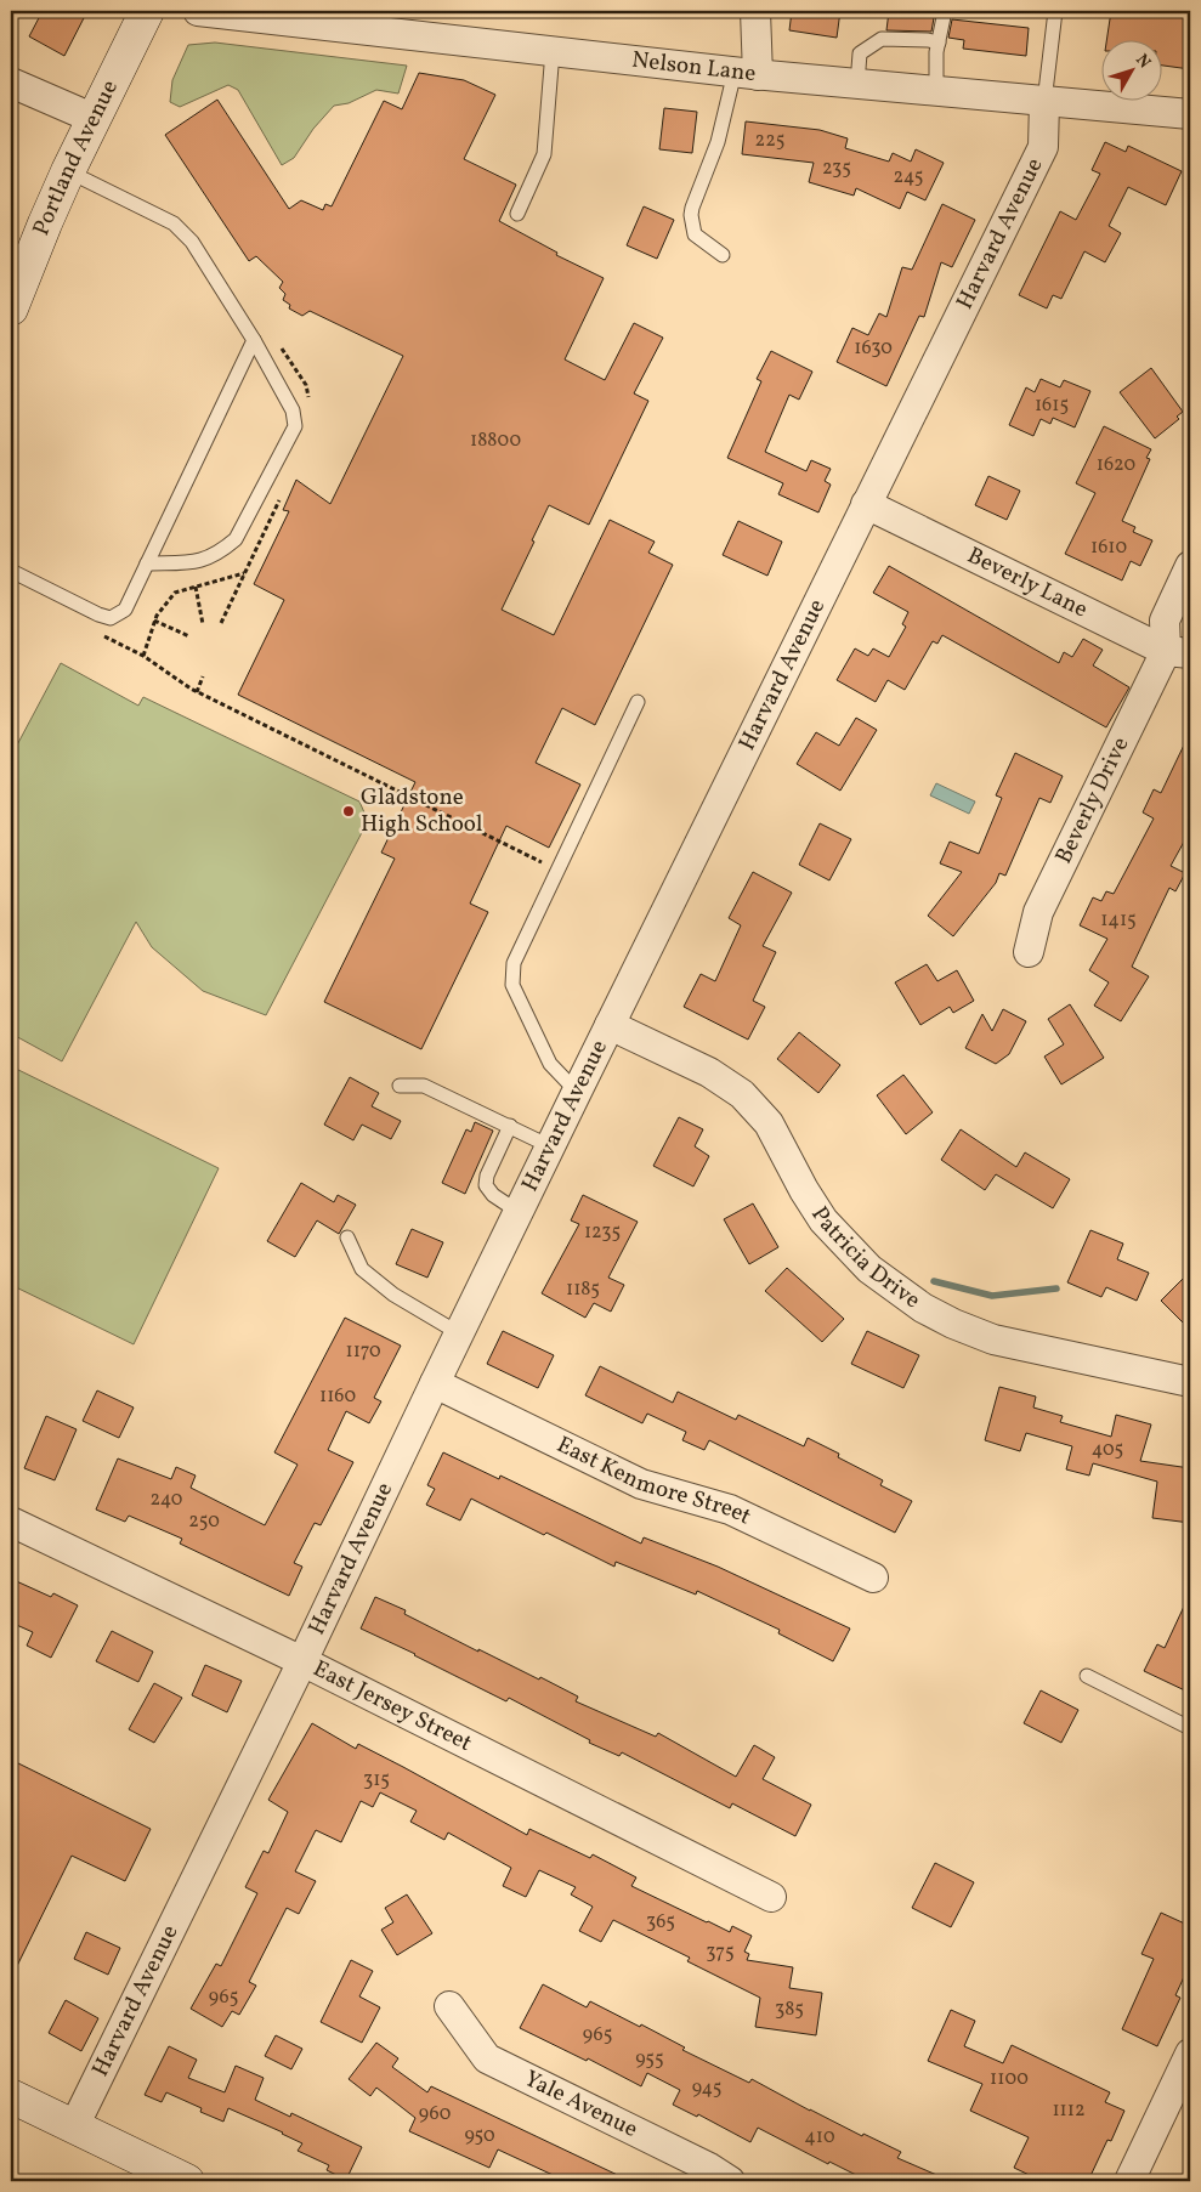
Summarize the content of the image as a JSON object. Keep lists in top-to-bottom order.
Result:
{
  "streets": {
    "street": [
      "Nelson Lane",
      "Portland Avenue",
      "Harvard Avenue",
      "Beverly Lane",
      "Beverly Drive",
      "Patricia Drive",
      "East Kenmore Street",
      "East Jersey Street",
      "Yale Avenue"
    ]
  },
  "crossings": [
    ["Nelson Lane", "Harvard Avenue"],
    ["Harvard Avenue", "Beverly Lane"],
    ["Harvard Avenue", "Patricia Drive"],
    ["Harvard Avenue", "East Kenmore Street"],
    ["Harvard Avenue", "East Jersey Street"],
    ["Beverly Lane", "Beverly Drive"]
  ],
  "places": ["Gladstone High School"],
  "house_numbers": [
    "225",
    "235",
    "245",
    "1630",
    "1615",
    "18800",
    "1620",
    "1610",
    "1415",
    "1235",
    "1185",
    "1170",
    "1160",
    "405",
    "240",
    "250",
    "315",
    "365",
    "375",
    "965",
    "385",
    "965",
    "955",
    "1100",
    "945",
    "1112",
    "960",
    "950",
    "410"
  ],
  "north": "top right"
}
